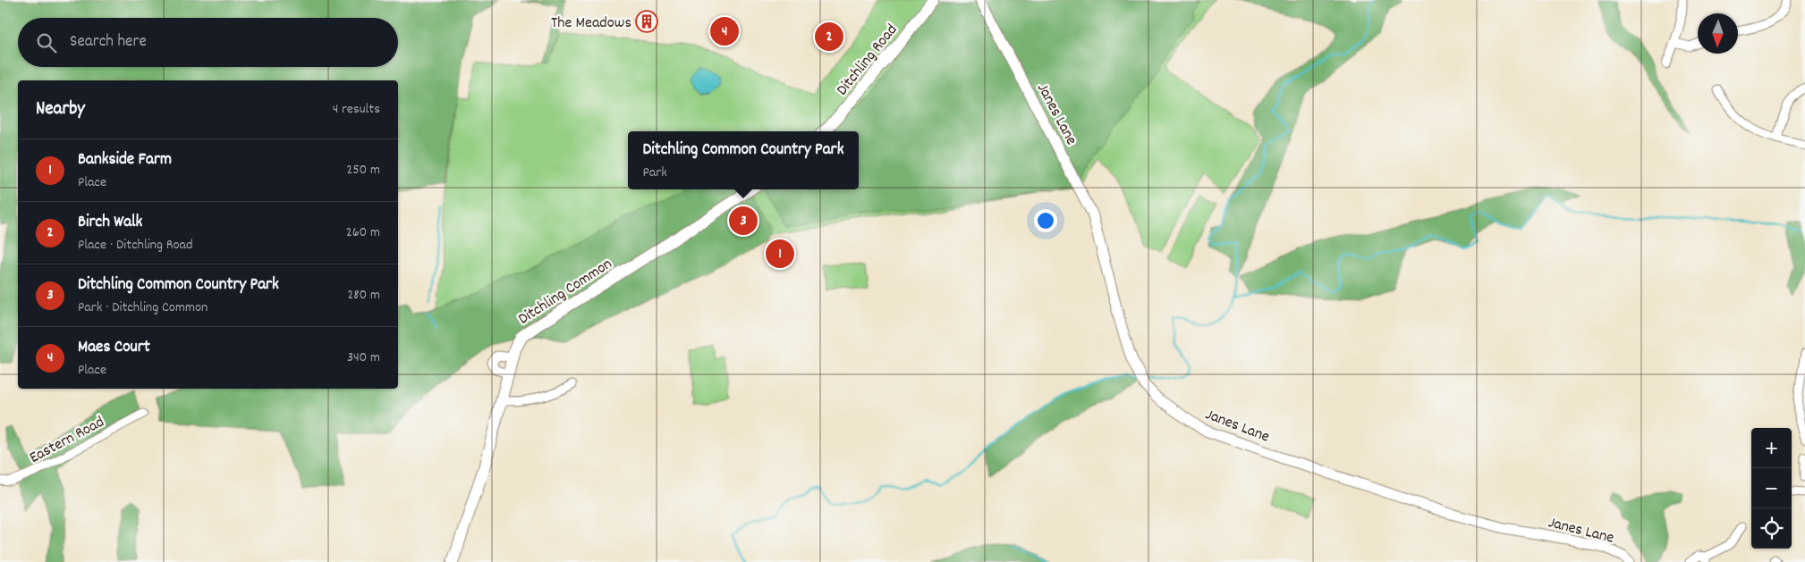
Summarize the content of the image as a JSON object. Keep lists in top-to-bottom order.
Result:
{
  "streets": {
    "main road": ["Ditchling Road", "Ditchling Common"],
    "street": ["Janes Lane", "Eastern Road"]
  },
  "places": {
    "building": ["The Meadows"]
  },
  "north": "bottom",
  "page": {
    "pins": [
      "4",
      "2",
      "3",
      "1"
    ],
    "search": "Search here",
    "heading": ["Nearby", "4 results"],
    "popup": ["Ditchling Common Country Park", "Park"],
    "list": [
      {
        "mark": "1",
        "name": "Bankside Farm",
        "note": "Place",
        "value": "250 m"
      },
      {
        "mark": "2",
        "name": "Birch Walk",
        "note": "Place · Ditchling Road",
        "value": "260 m"
      },
      {
        "mark": "3",
        "name": "Ditchling Common Country Park",
        "note": "Park · Ditchling Common",
        "value": "280 m"
      },
      {
        "mark": "4",
        "name": "Maes Court",
        "note": "Place",
        "value": "340 m"
      }
    ],
    "map_buttons": ["+", "−"]
  }
}
